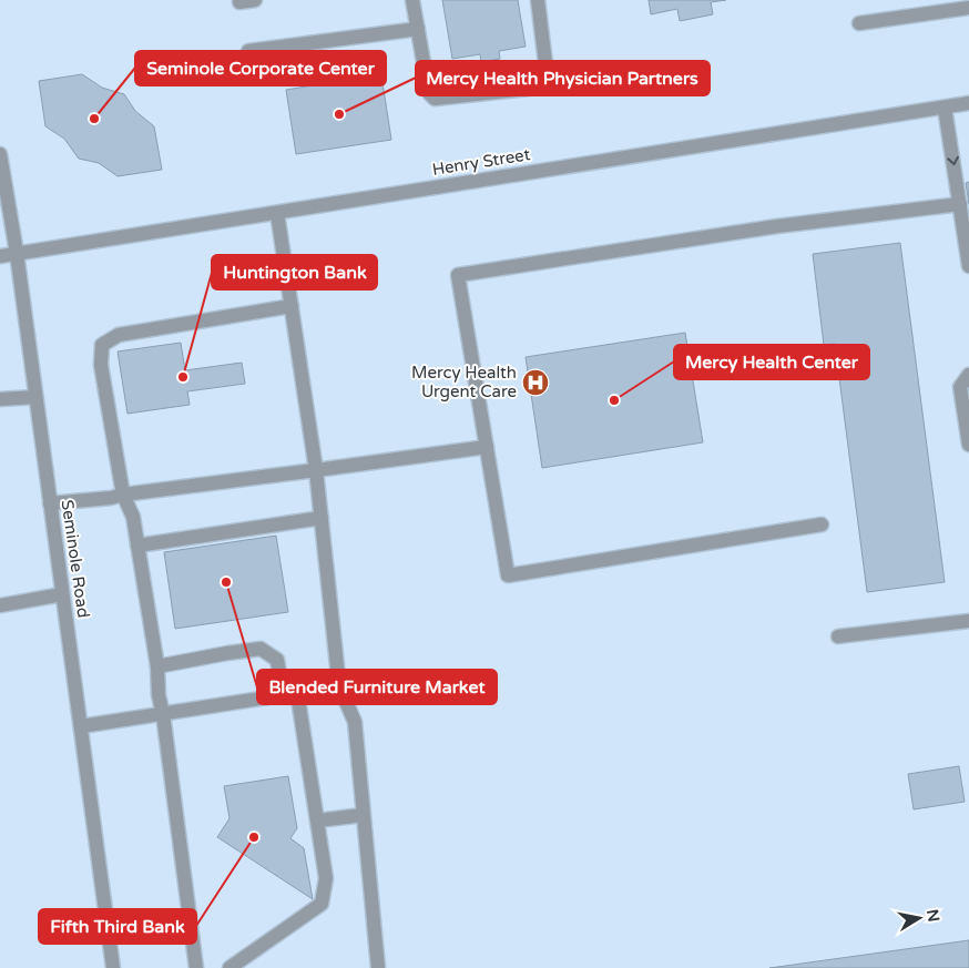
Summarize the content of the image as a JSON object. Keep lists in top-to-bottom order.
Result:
{
  "streets": {
    "street": ["Henry Street", "Seminole Road"]
  },
  "crossings": [
    ["Henry Street", "Seminole Road"]
  ],
  "places": {
    "other": [
      "Mercy Health Physician Partners",
      "Seminole Corporate Center",
      "Huntington Bank",
      "Mercy Health Center",
      "Blended Furniture Market",
      "Fifth Third Bank"
    ],
    "hospital": ["Mercy Health Urgent Care"]
  },
  "north": "right"
}
